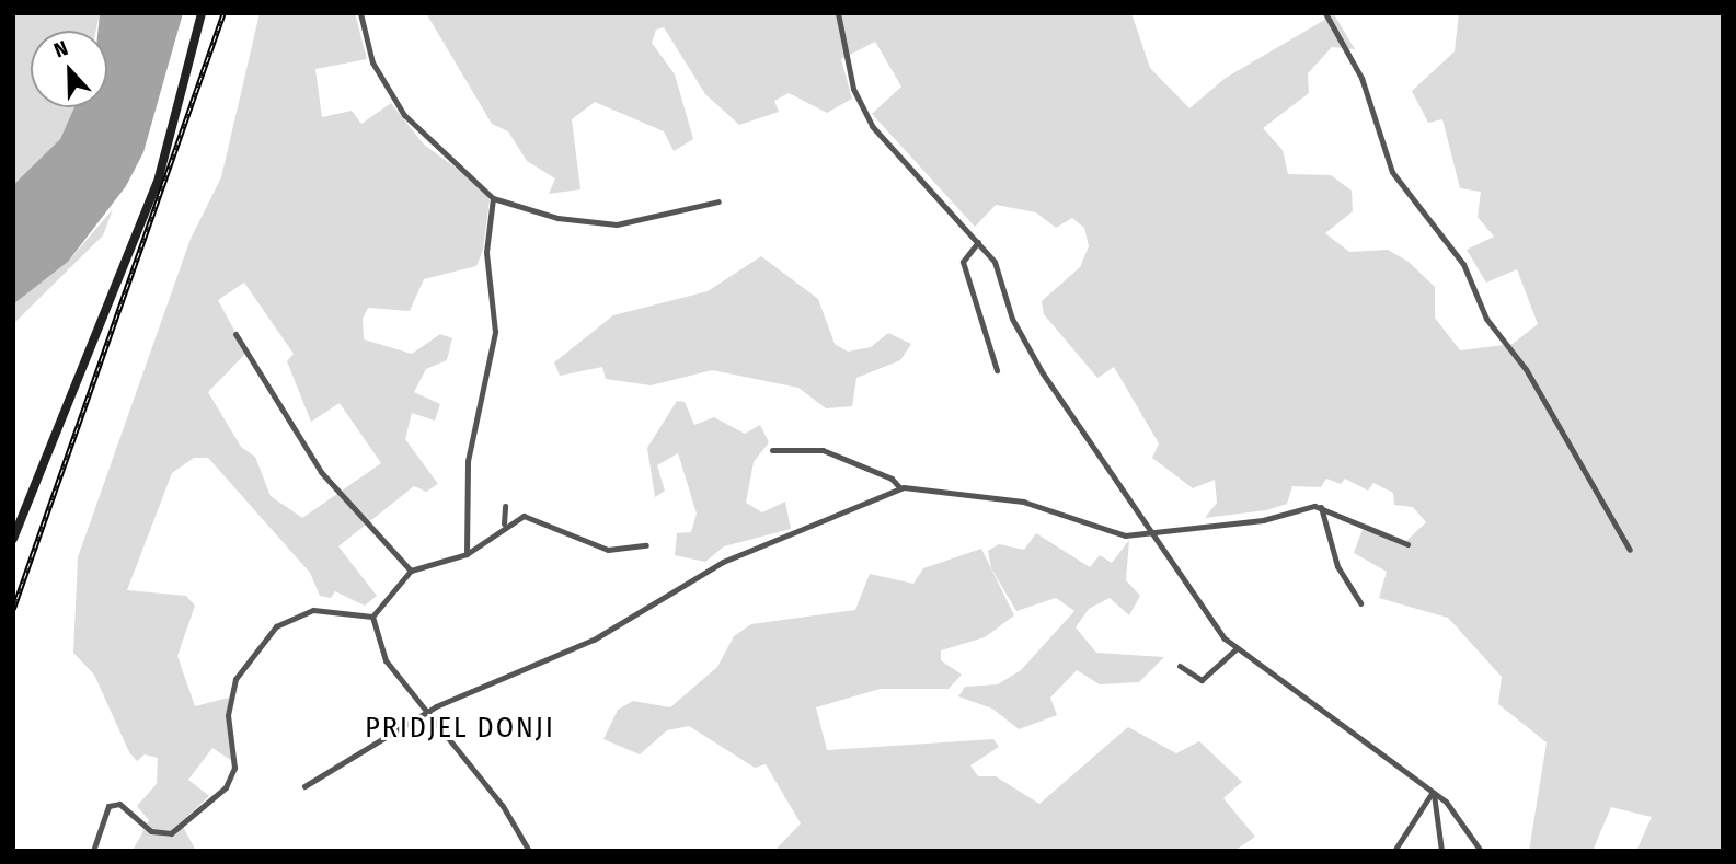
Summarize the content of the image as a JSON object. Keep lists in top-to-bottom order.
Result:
{
  "districts": ["PRIDJEL DONJI"],
  "north": "top"
}
